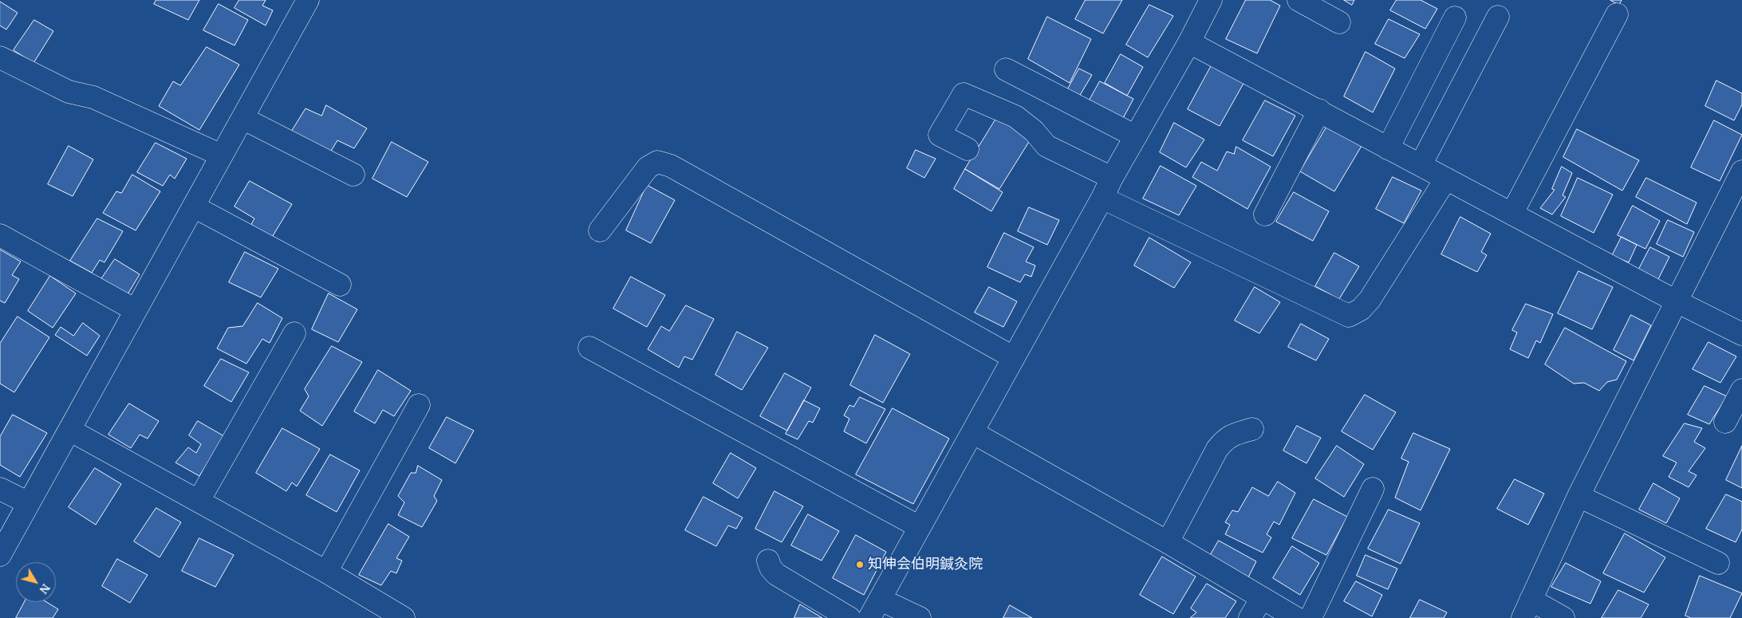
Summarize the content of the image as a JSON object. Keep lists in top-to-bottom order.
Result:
{
  "places": ["知伸会伯明鍼灸院"],
  "north": "bottom right"
}
